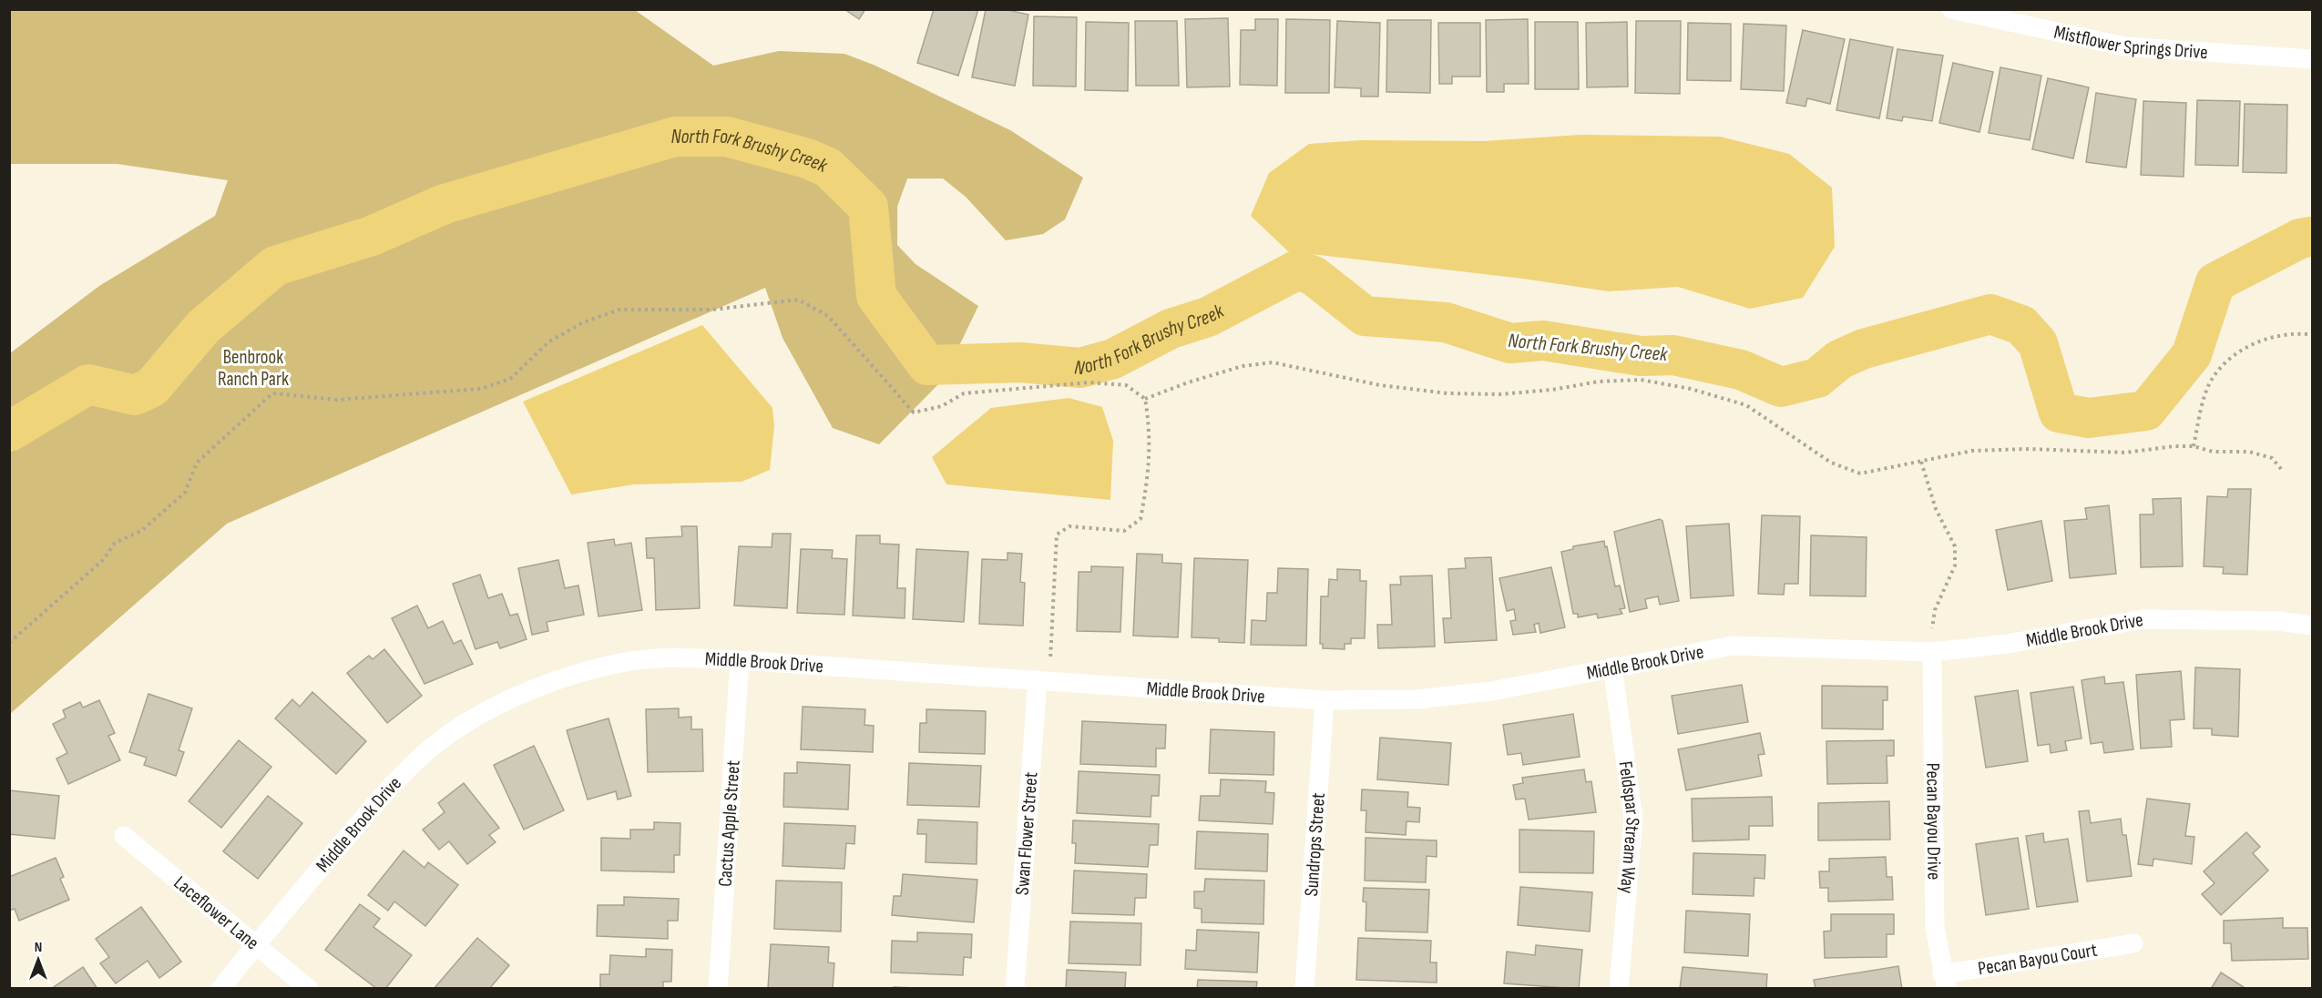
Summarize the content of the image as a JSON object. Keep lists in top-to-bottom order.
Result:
{
  "streets": {
    "street": [
      "Mistflower Springs Drive",
      "Middle Brook Drive",
      "Pecan Bayou Drive",
      "Cactus Apple Street",
      "Feldspar Stream Way",
      "Swan Flower Street",
      "Sundrops Street",
      "Laceflower Lane",
      "Pecan Bayou Court"
    ]
  },
  "crossings": [
    ["Middle Brook Drive", "Pecan Bayou Drive"],
    ["Middle Brook Drive", "Cactus Apple Street"],
    ["Middle Brook Drive", "Feldspar Stream Way"],
    ["Middle Brook Drive", "Swan Flower Street"],
    ["Middle Brook Drive", "Sundrops Street"],
    ["Middle Brook Drive", "Laceflower Lane"],
    ["Pecan Bayou Drive", "Pecan Bayou Court"]
  ],
  "water": ["North Fork Brushy Creek"],
  "parks": ["Benbrook Ranch Park"],
  "north": "top"
}
